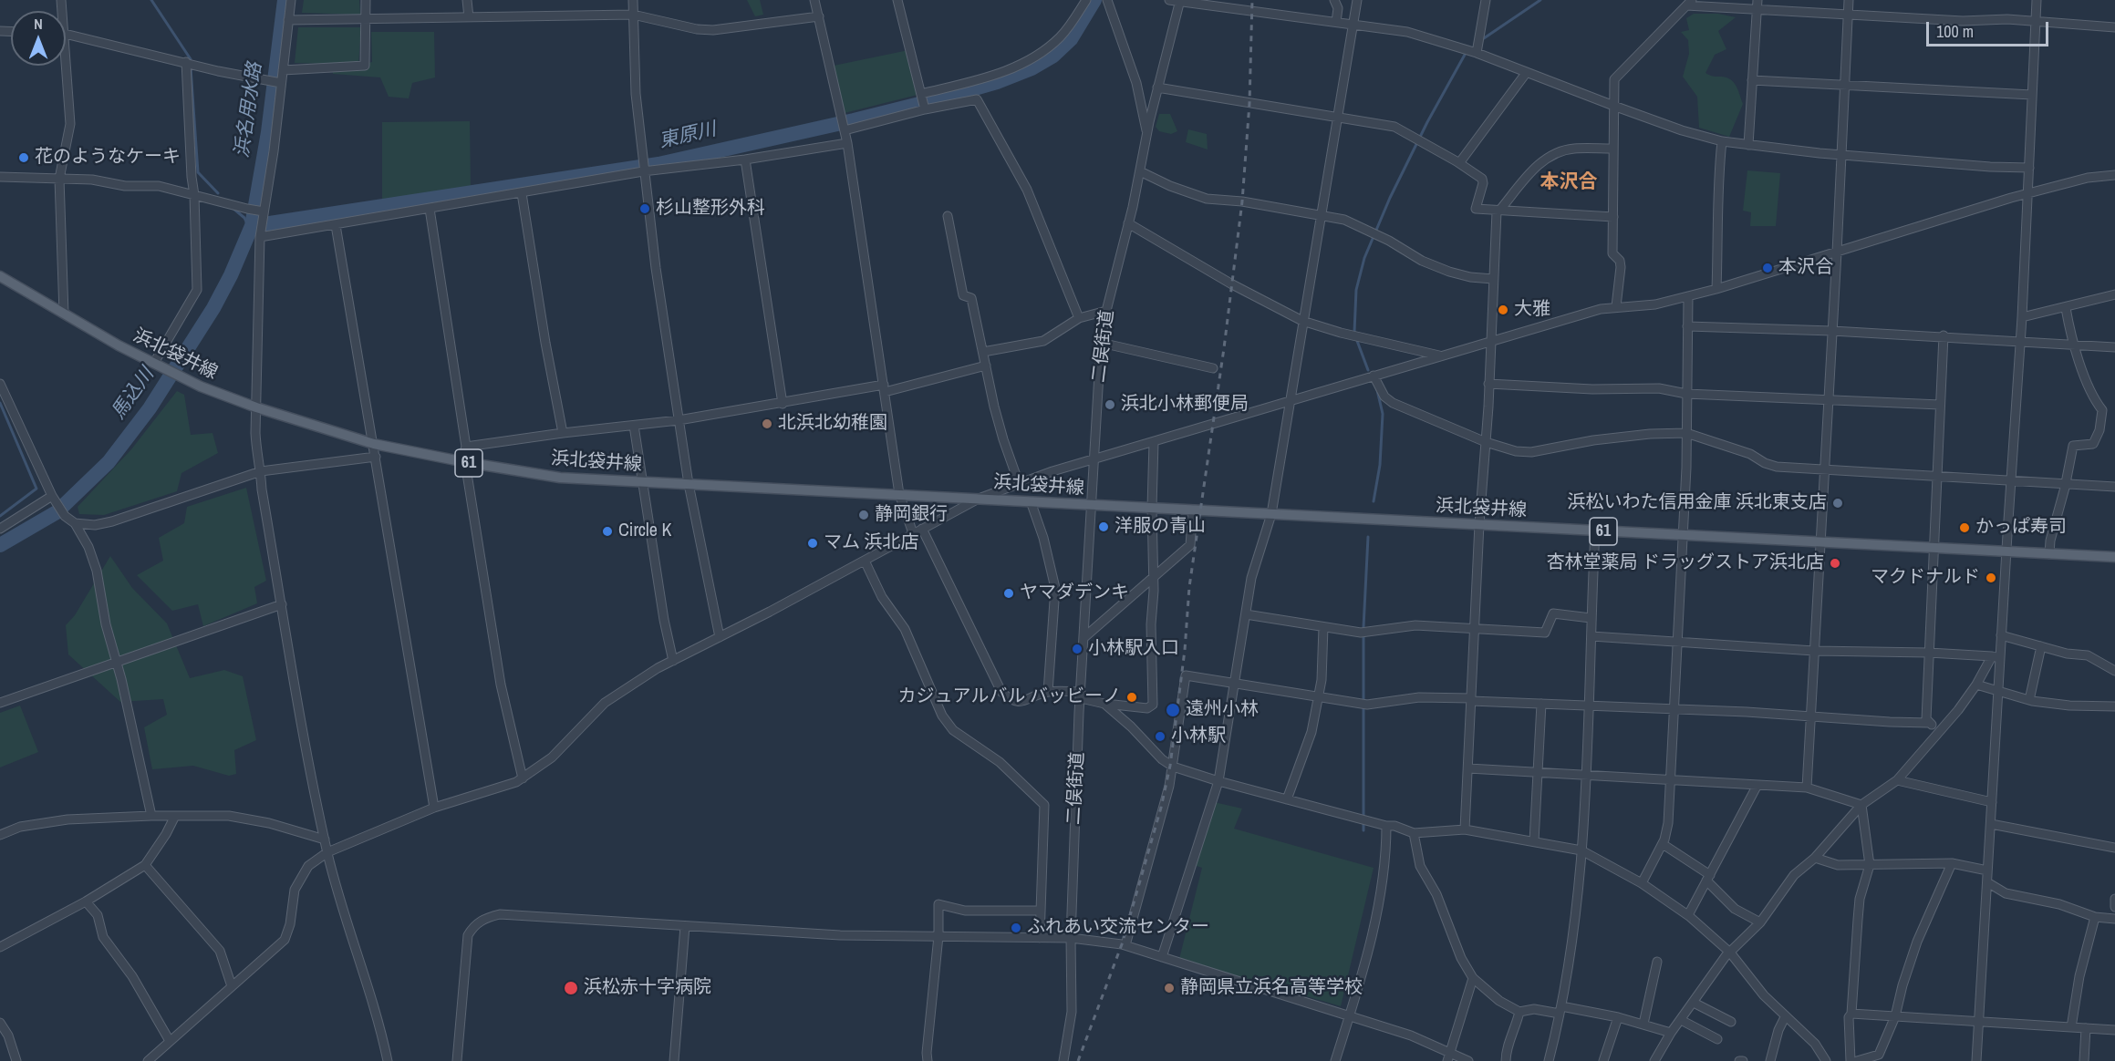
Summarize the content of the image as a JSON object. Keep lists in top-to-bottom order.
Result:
{
  "streets": {
    "main road": ["浜北袋井線", "61"],
    "street": ["二俣街道"]
  },
  "crossings": [
    ["二俣街道", "浜北袋井線"]
  ],
  "districts": ["本沢合"],
  "water": ["浜名用水路", "東原川", "馬込川"],
  "places": [
    "花のようなケーキ",
    "杉山整形外科",
    "本沢合",
    "大雅",
    "浜北小林郵便局",
    "北浜北幼稚園",
    "浜松いわた信用金庫 浜北東支店",
    "静岡銀行",
    "洋服の青山",
    "かっぱ寿司",
    "Circle K",
    "マム 浜北店",
    "杏林堂薬局 ドラッグストア浜北店",
    "マクドナルド",
    "ヤマダデンキ",
    "小林駅入口",
    "カジュアルバル バッビーノ",
    "遠州小林",
    "小林駅",
    "ふれあい交流センター",
    "浜松赤十字病院",
    "静岡県立浜名高等学校"
  ],
  "scale_bar": "100 m",
  "north": "top"
}
